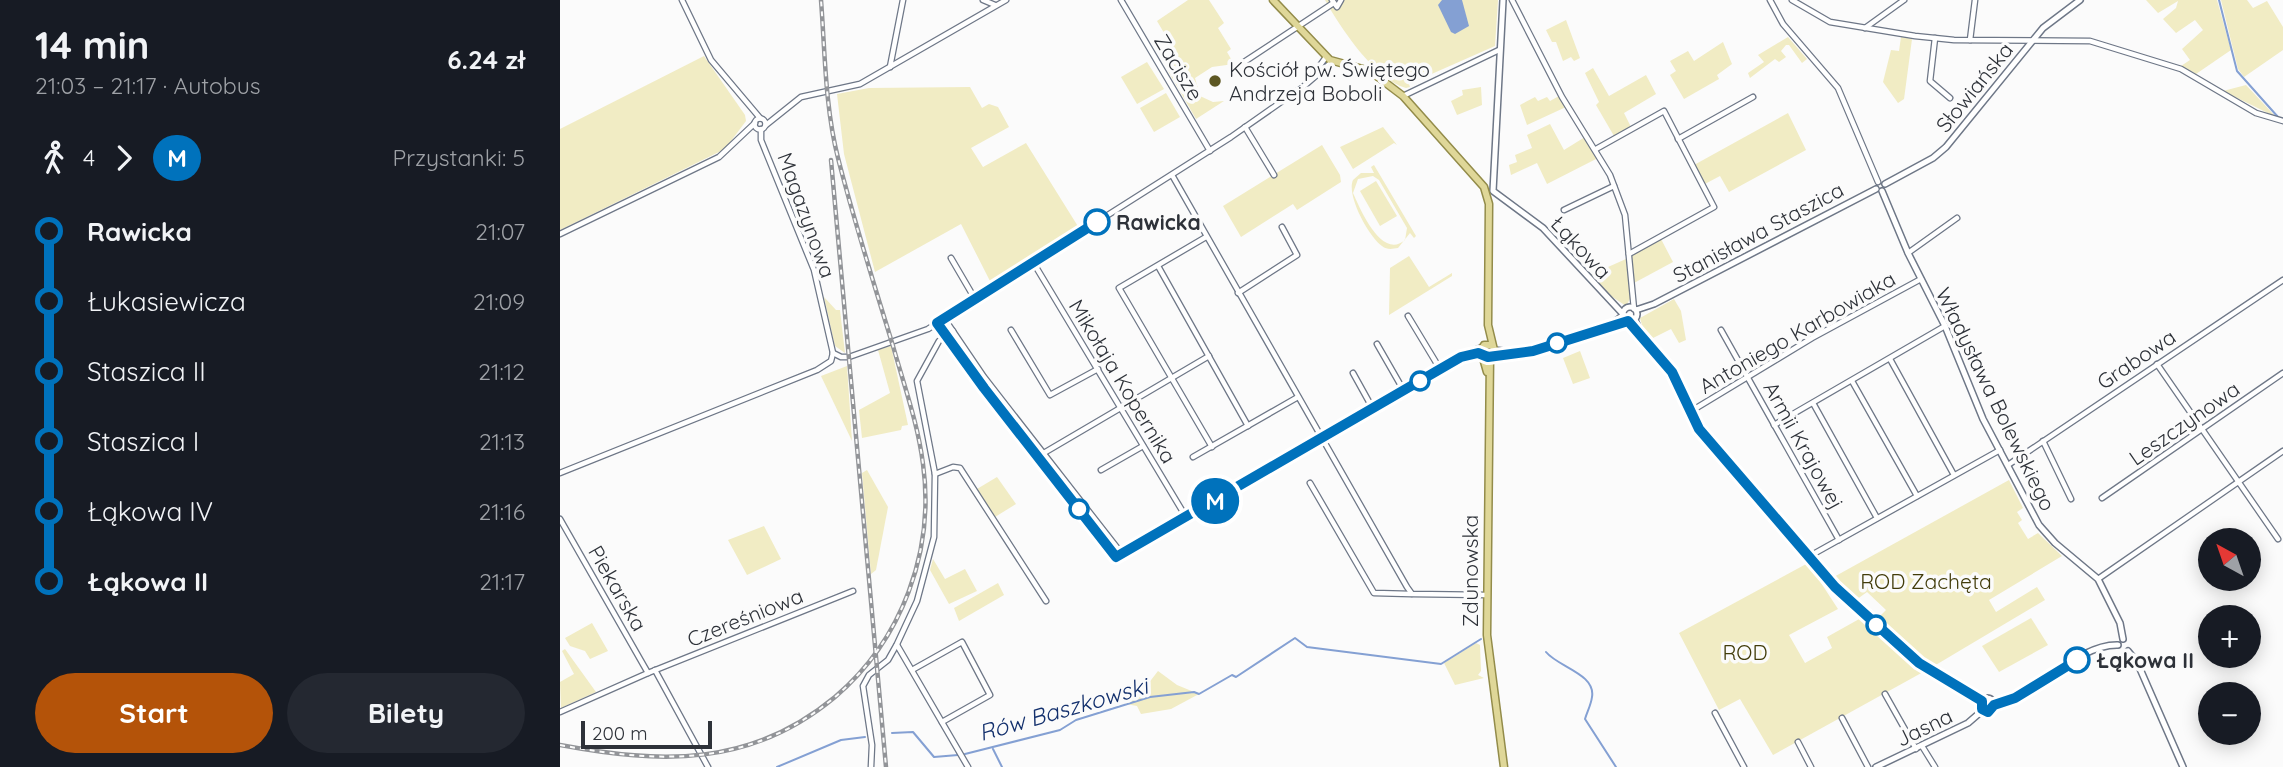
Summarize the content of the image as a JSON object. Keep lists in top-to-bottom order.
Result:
{
  "streets": {
    "main road": ["Zdunowska"],
    "street": [
      "Zacisze",
      "Słowiańska",
      "Magazynowa",
      "Stanisława Staszica",
      "Łąkowa",
      "Antoniego Karbowiaka",
      "Grabowa",
      "Mikołaja Kopernika",
      "Władysława Bolewskiego",
      "Leszczynowa",
      "Armii Krajowej",
      "Piekarska",
      "Czereśniowa",
      "Jasna"
    ]
  },
  "crossings": [
    ["Słowiańska", "Stanisława Staszica"],
    ["Słowiańska", "Władysława Bolewskiego"],
    ["Stanisława Staszica", "Łąkowa"],
    ["Stanisława Staszica", "Mikołaja Kopernika"],
    ["Stanisława Staszica", "Władysława Bolewskiego"],
    ["Stanisława Staszica", "Zdunowska"],
    ["Łąkowa", "Antoniego Karbowiaka"],
    ["Łąkowa", "Zdunowska"],
    ["Antoniego Karbowiaka", "Władysława Bolewskiego"],
    ["Antoniego Karbowiaka", "Armii Krajowej"],
    ["Grabowa", "Władysława Bolewskiego"],
    ["Piekarska", "Czereśniowa"]
  ],
  "water": ["Rów Baszkowski"],
  "parks": ["ROD Zachęta", "ROD"],
  "places": ["Kościół pw. Świętego Andrzeja Boboli", "Rawicka", "Łąkowa II"],
  "lines": ["bus line M"],
  "scale_bar": "200 m",
  "north": "top left",
  "page": {
    "heading": ["14 min", "21:03 – 21:17 · Autobus", "6.24 zł"],
    "on_map": "M",
    "legs": ["4", "M", "Przystanki: 5"],
    "list": [
      {
        "name": "Rawicka",
        "value": "21:07"
      },
      {
        "name": "Łukasiewicza",
        "value": "21:09"
      },
      {
        "name": "Staszica II",
        "value": "21:12"
      },
      {
        "name": "Staszica I",
        "value": "21:13"
      },
      {
        "name": "Łąkowa IV",
        "value": "21:16"
      },
      {
        "name": "Łąkowa II",
        "value": "21:17"
      }
    ],
    "map_buttons": ["+", "−"],
    "buttons": ["Start", "Bilety"],
    "scale": "200 m"
  }
}
